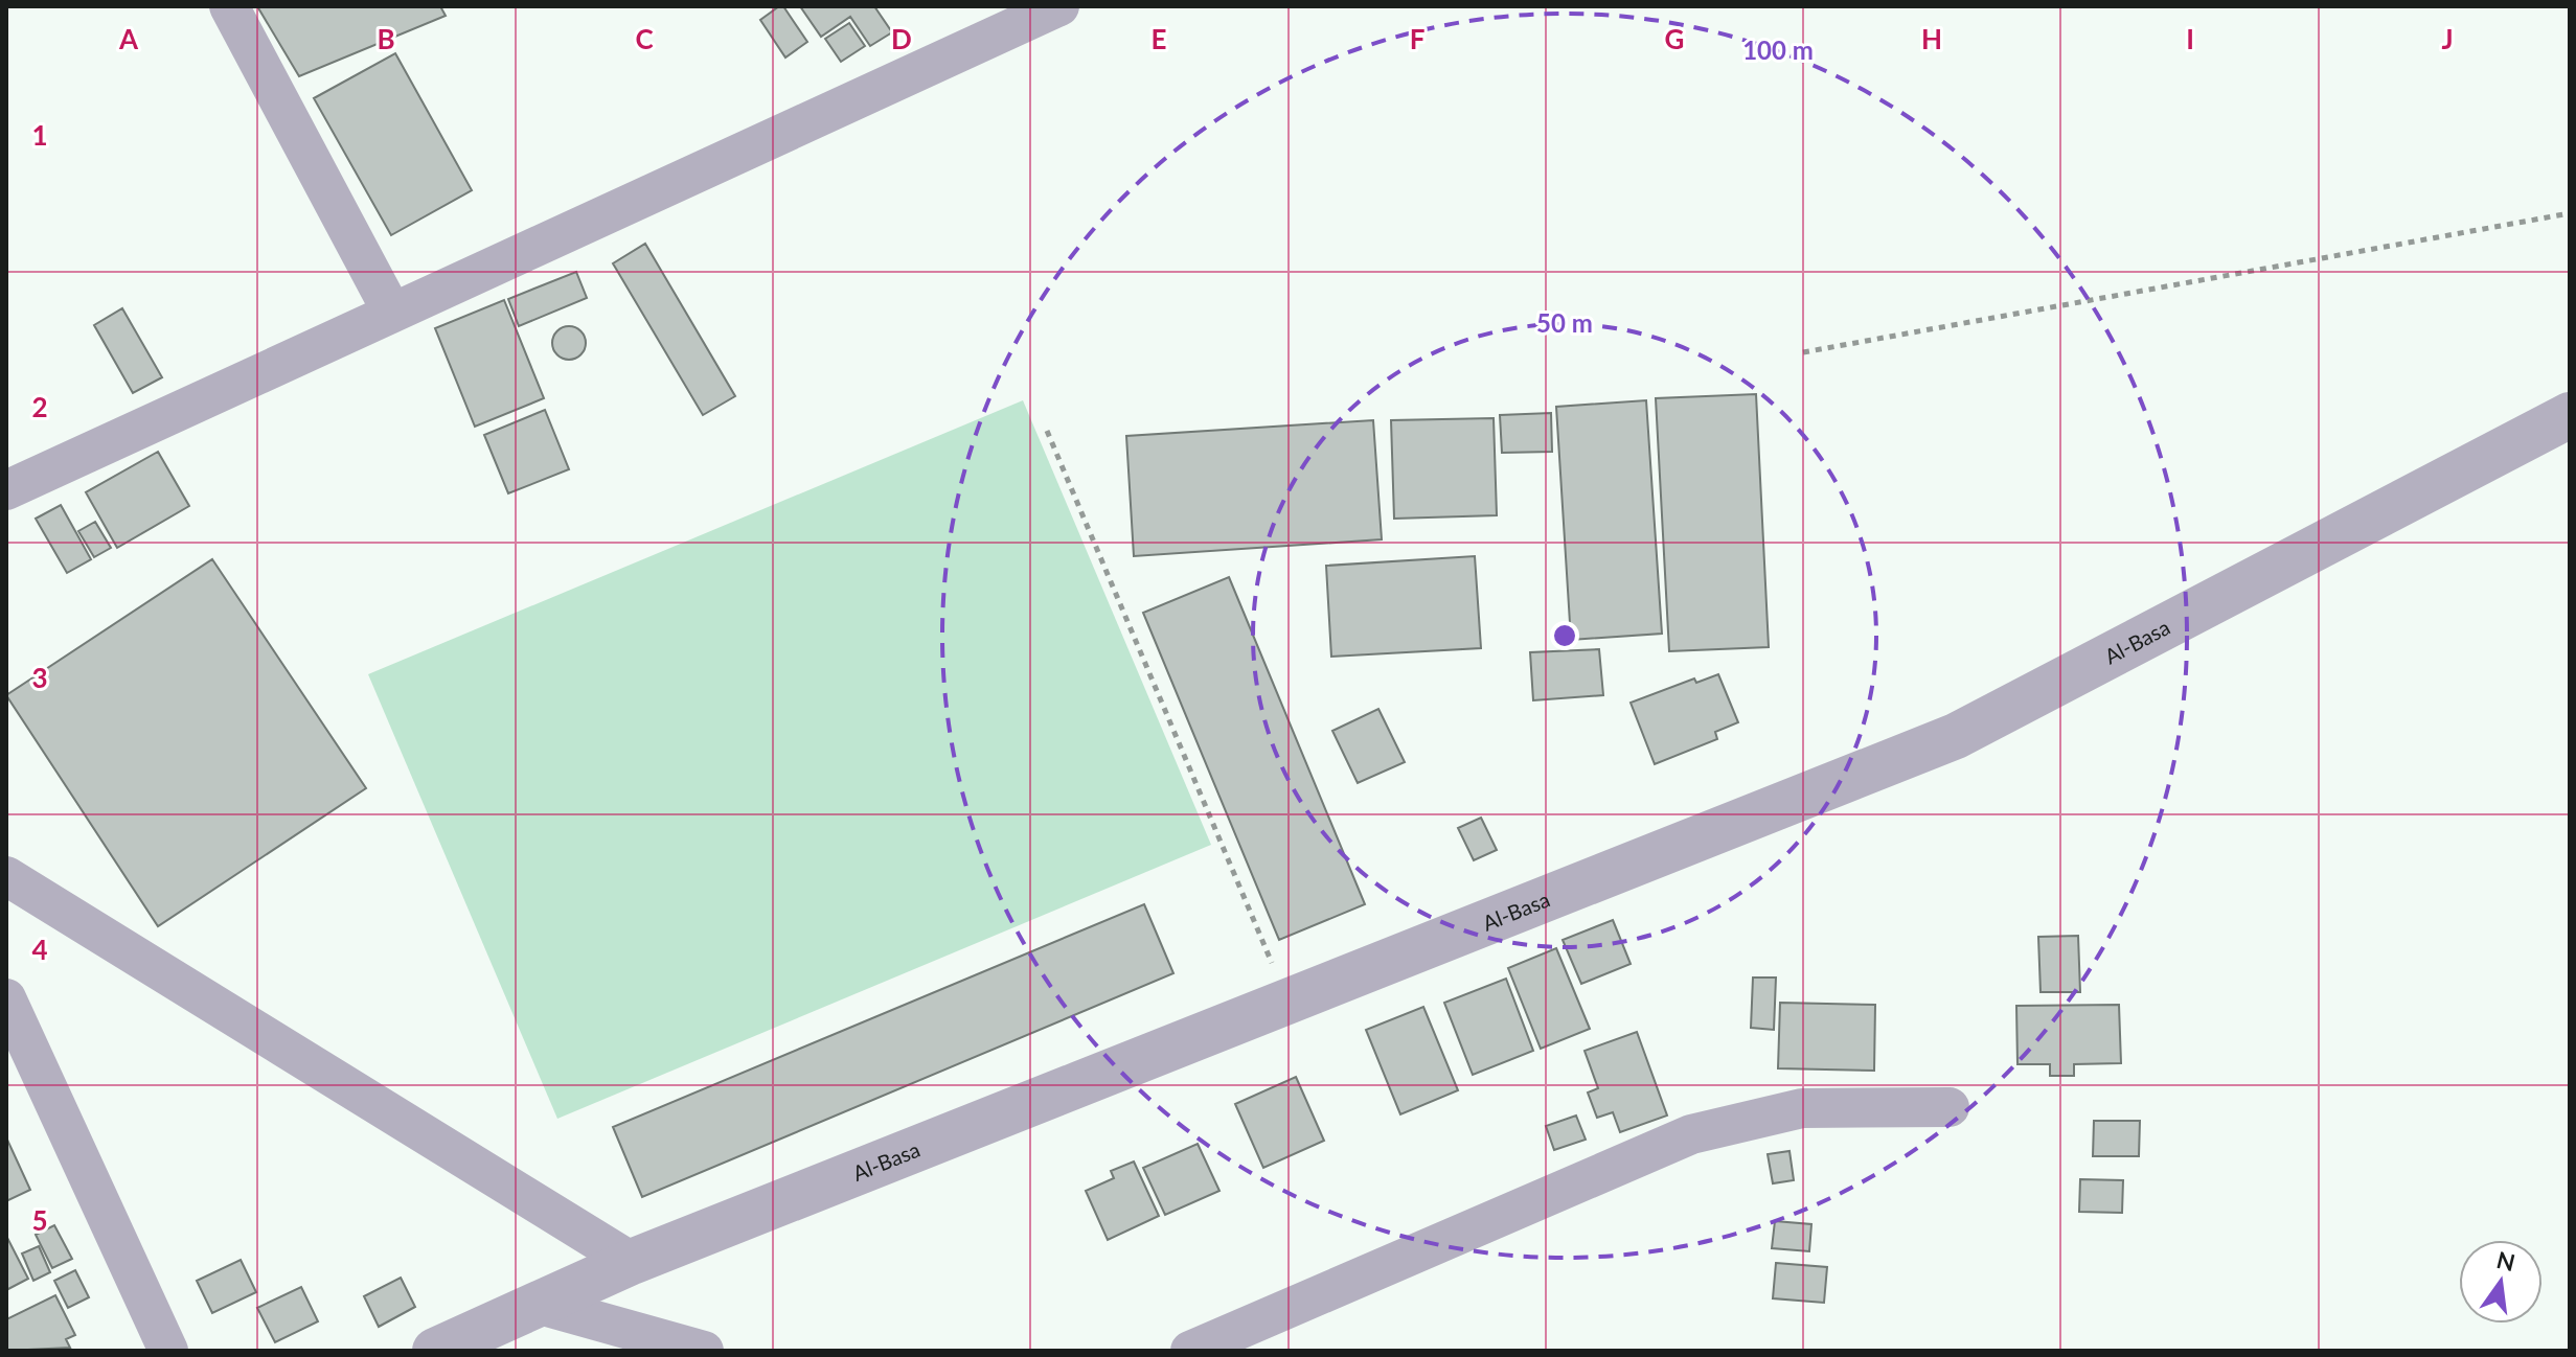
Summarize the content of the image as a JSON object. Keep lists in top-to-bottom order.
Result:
{
  "streets": {
    "street": ["Al-Basa"]
  },
  "north": "top",
  "grid": {
    "columns": [
      "A",
      "B",
      "C",
      "D",
      "E",
      "F",
      "G",
      "H",
      "I",
      "J"
    ],
    "rows": [
      "1",
      "2",
      "3",
      "4",
      "5"
    ]
  },
  "rings": ["100 m", "50 m"]
}
